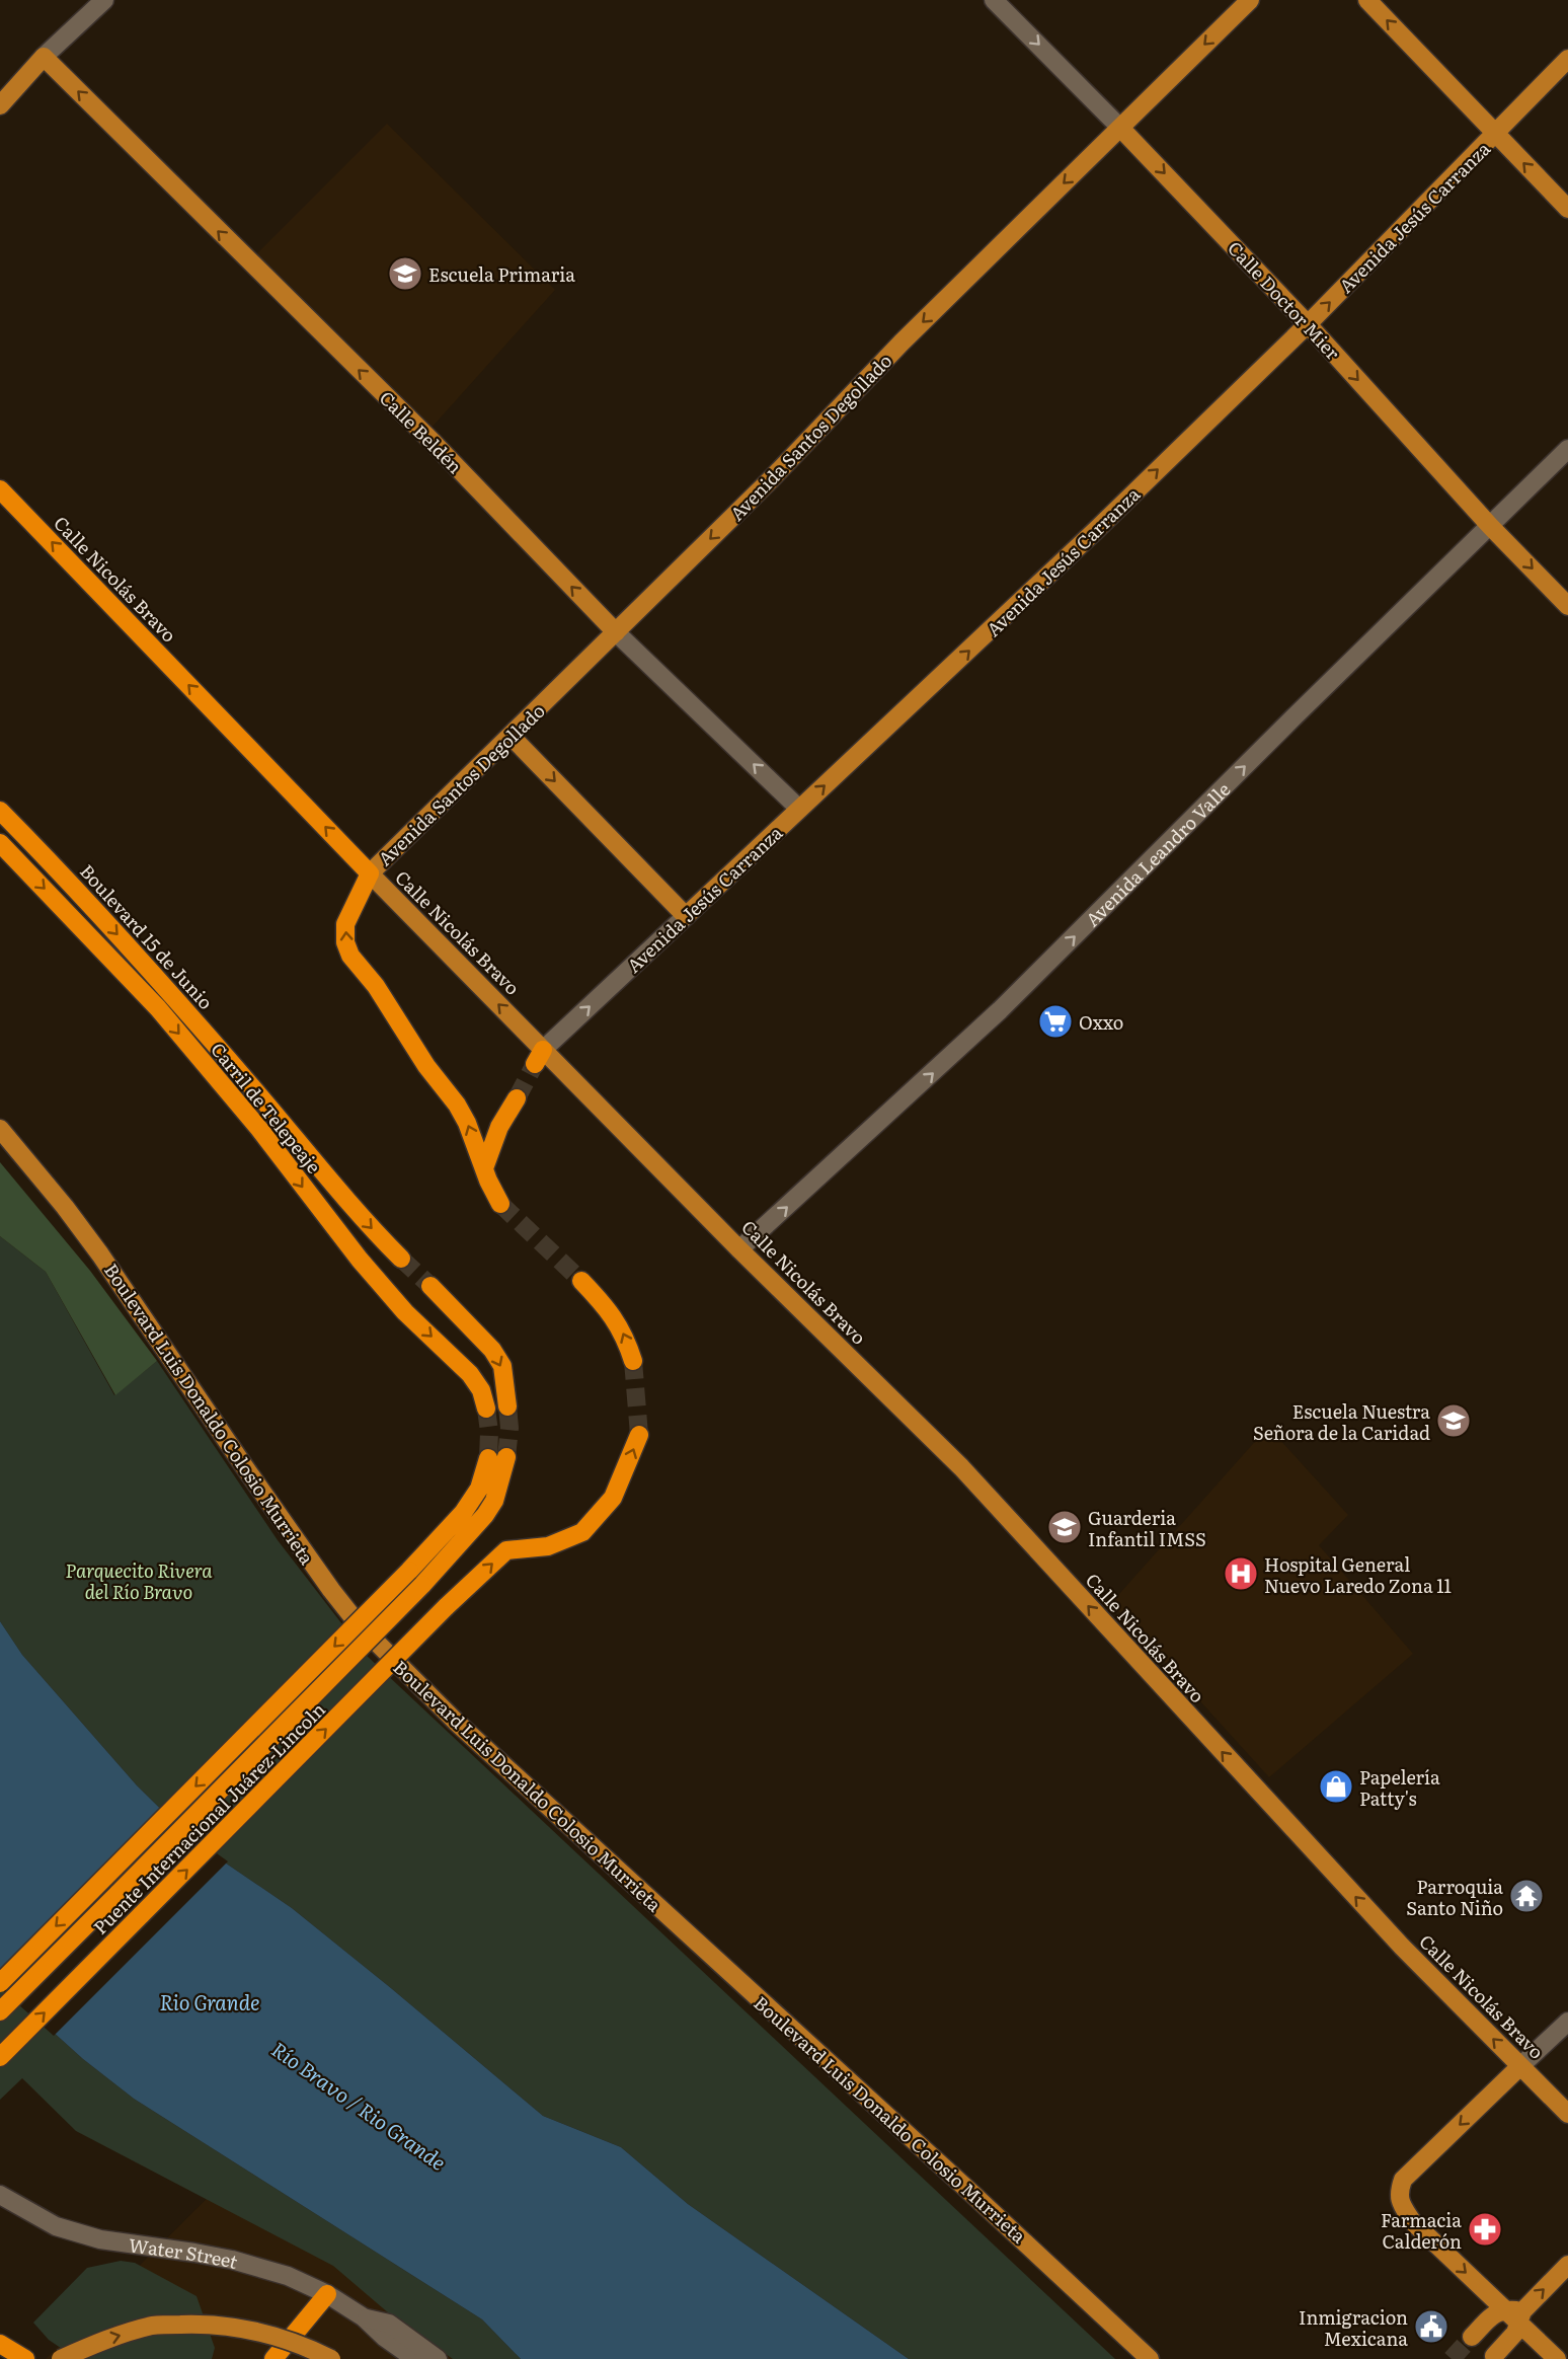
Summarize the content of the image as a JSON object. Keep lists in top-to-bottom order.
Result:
{
  "streets": {
    "highway": [
      "Calle Nicolás Bravo",
      "Boulevard 15 de Junio",
      "Carril de Telepeaje",
      "Puente Internacional Juárez-Lincoln"
    ],
    "main road": [
      "Avenida Jesús Carranza",
      "Calle Doctor Mier",
      "Calle Beldén",
      "Avenida Santos Degollado",
      "Boulevard Luis Donaldo Colosio Murrieta"
    ],
    "street": ["Avenida Leandro Valle", "Water Street"]
  },
  "crossings": [
    ["Avenida Jesús Carranza", "Calle Doctor Mier"],
    ["Avenida Jesús Carranza", "Calle Beldén"],
    ["Avenida Jesús Carranza", "Calle Nicolás Bravo"],
    ["Calle Doctor Mier", "Avenida Santos Degollado"],
    ["Calle Doctor Mier", "Avenida Leandro Valle"],
    ["Calle Beldén", "Avenida Santos Degollado"],
    ["Avenida Santos Degollado", "Calle Nicolás Bravo"],
    ["Calle Nicolás Bravo", "Avenida Leandro Valle"]
  ],
  "one_way": [
    "Avenida Jesús Carranza",
    "Calle Doctor Mier",
    "Calle Beldén",
    "Avenida Santos Degollado",
    "Calle Nicolás Bravo",
    "Avenida Leandro Valle",
    "Boulevard 15 de Junio"
  ],
  "water": ["Rio Grande", "Río Bravo / Rio Grande"],
  "parks": ["Parquecito Rivera del Río Bravo"],
  "places": {
    "school or university": ["Escuela Primaria", "Escuela Nuestra Señora de la Caridad", "Guarderia Infantil IMSS"],
    "supermarket": ["Oxxo"],
    "hospital": ["Hospital General Nuevo Laredo Zona 11"],
    "shop": ["Papelería Patty's"],
    "temple": ["Parroquia Santo Niño"],
    "pharmacy": ["Farmacia Calderón"],
    "public building": ["Inmigracion Mexicana"]
  }
}
